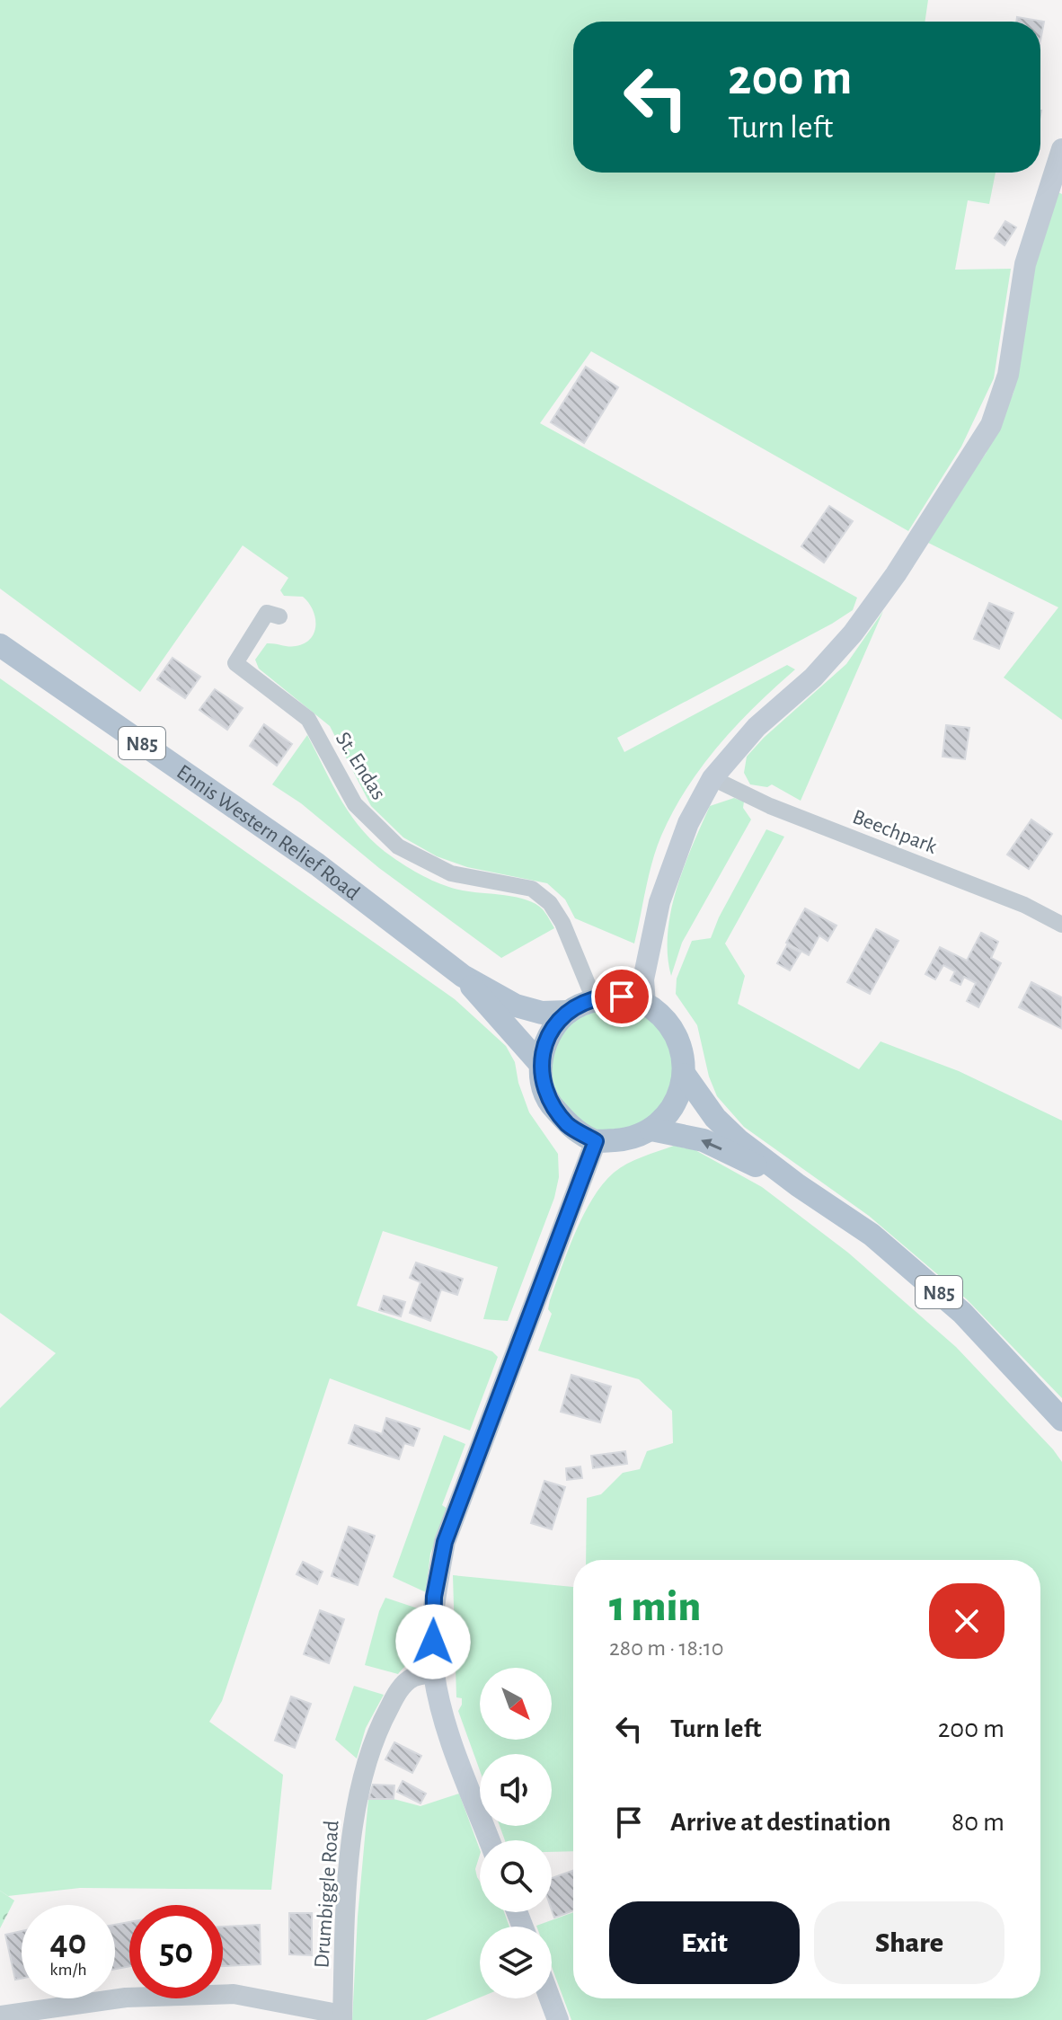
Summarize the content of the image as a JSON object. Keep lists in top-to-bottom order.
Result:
{
  "streets": {
    "main road": ["N85", "Ennis Western Relief Road"],
    "street": ["St. Endas", "Beechpark", "Drumbiggle Road"]
  },
  "crossings": [
    ["N85", "St. Endas"],
    ["N85", "Ennis Western Relief Road"],
    ["St. Endas", "Ennis Western Relief Road"]
  ],
  "north": "bottom right",
  "page": {
    "turn": ["200 m", "Turn left"],
    "heading": ["1 min", "280 m · 18:10"],
    "list": [
      {
        "name": "Turn left",
        "value": "200 m"
      },
      {
        "name": "Arrive at destination",
        "value": "80 m"
      }
    ],
    "buttons": ["Exit", "Share"],
    "speed": "40 km/h",
    "limit": "50"
  }
}
